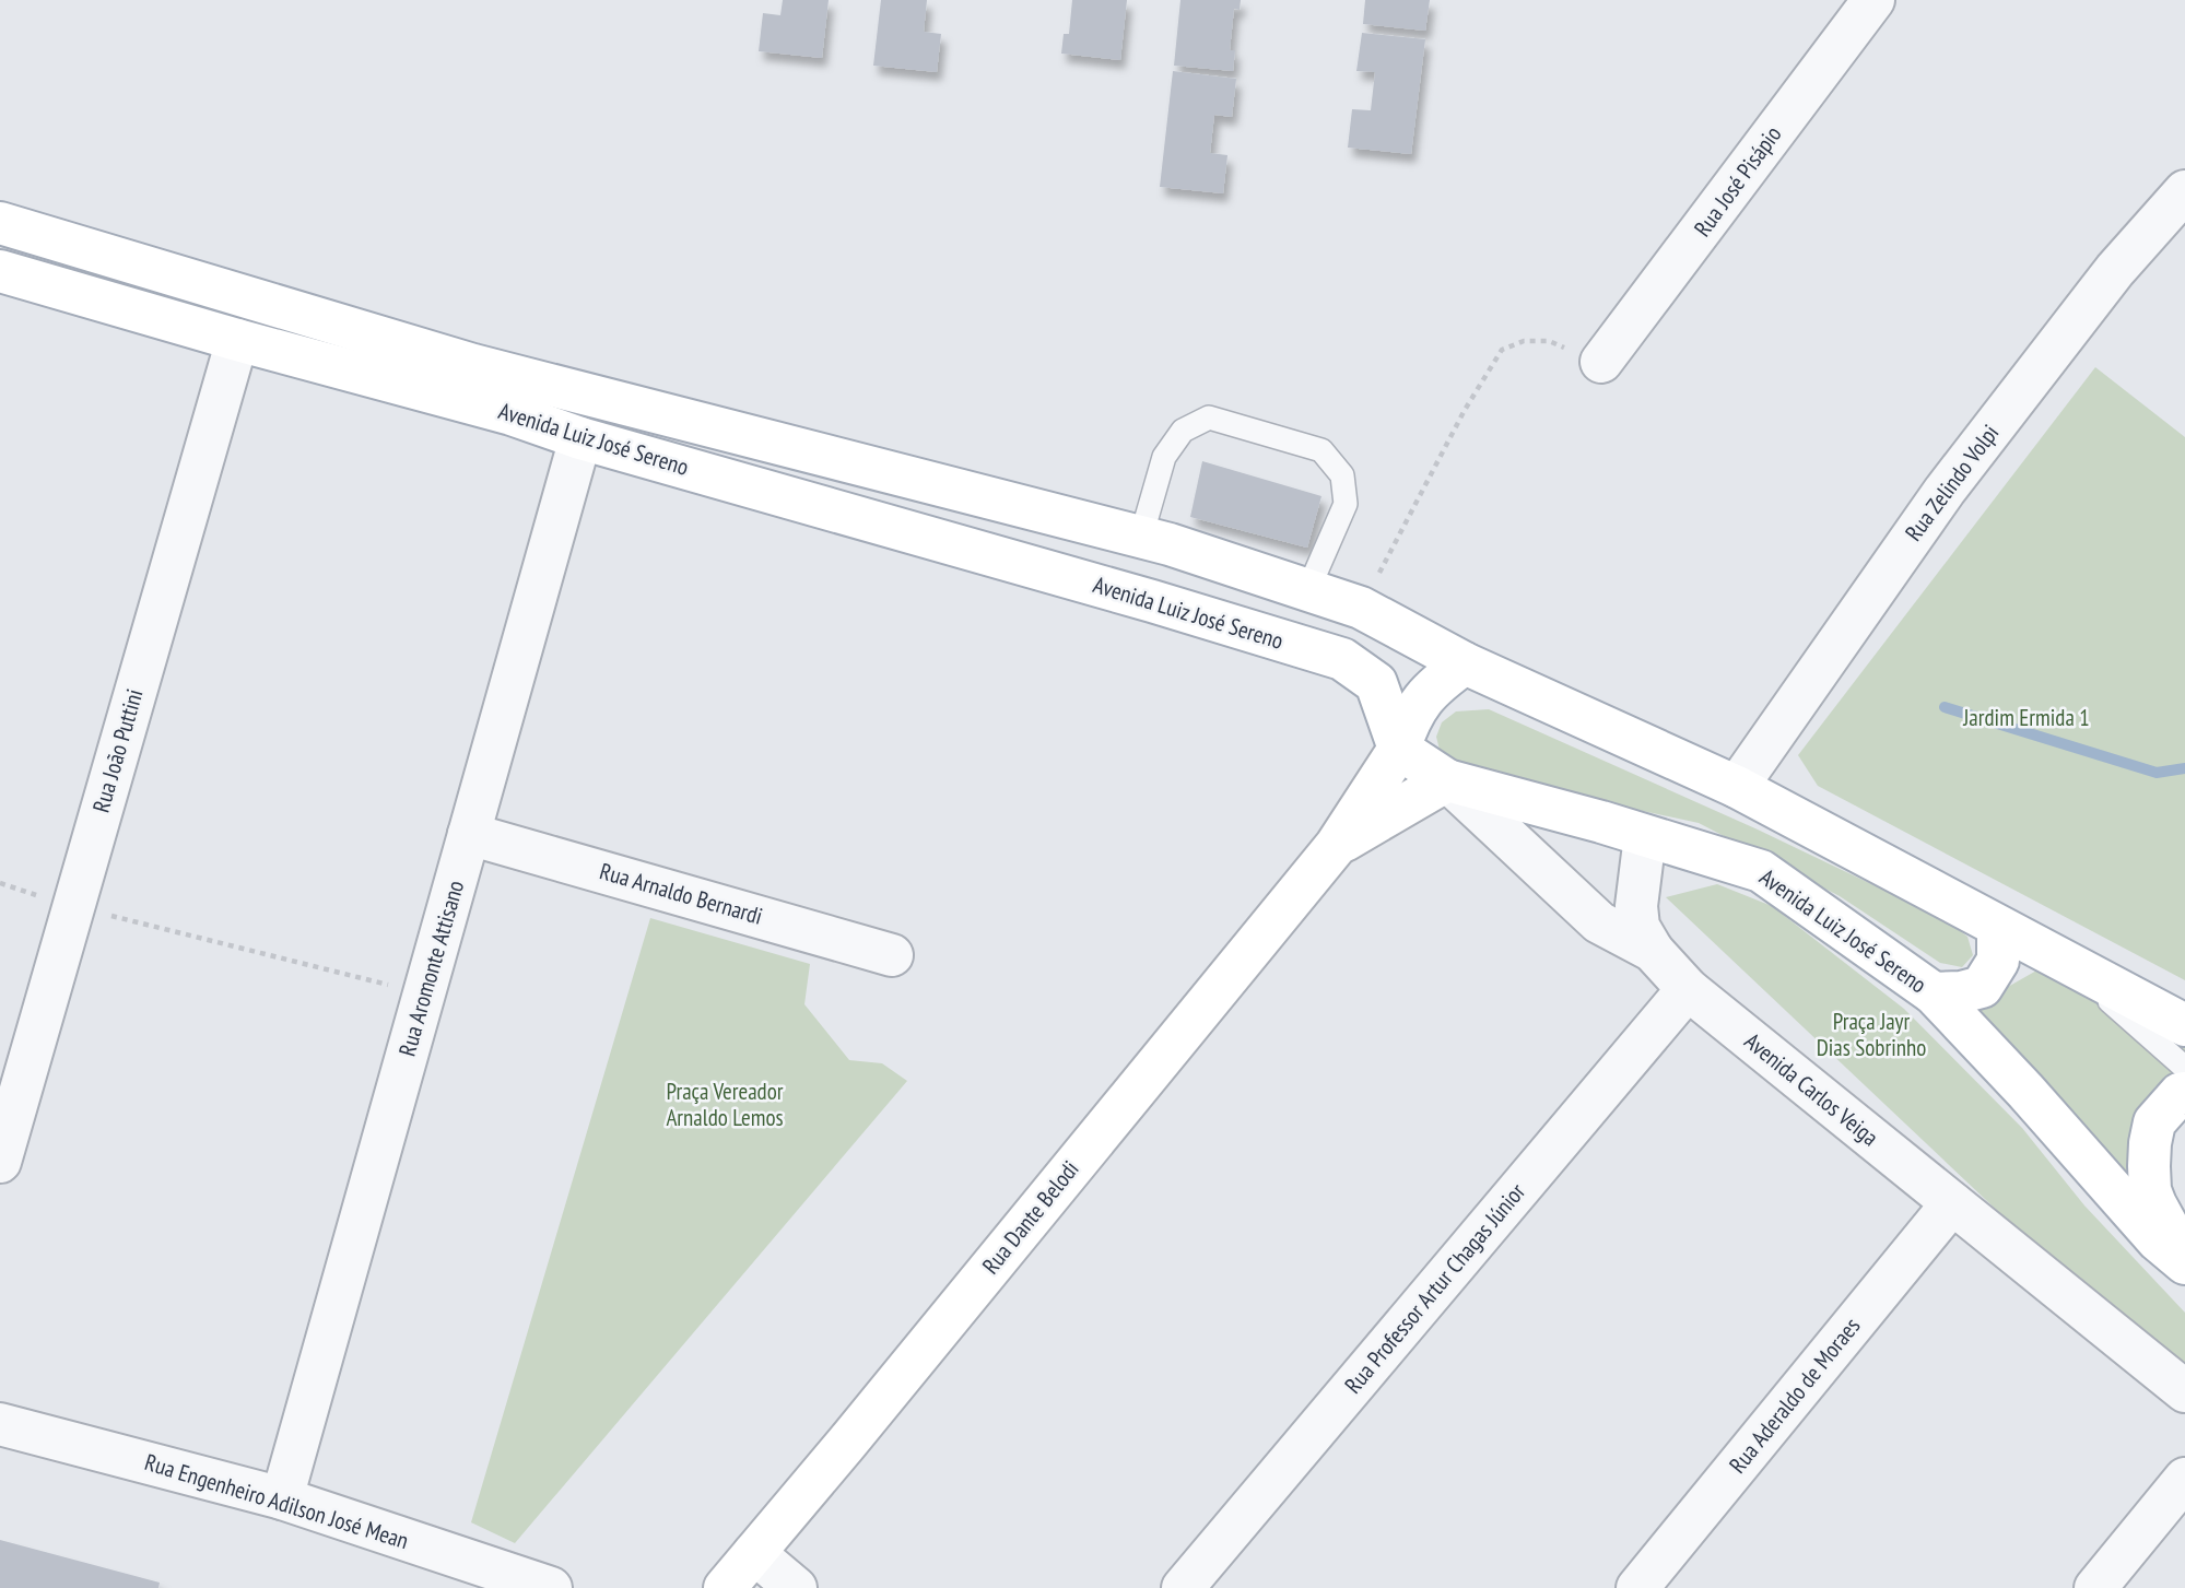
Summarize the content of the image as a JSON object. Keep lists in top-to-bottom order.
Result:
{
  "streets": {
    "main road": ["Avenida Luiz José Sereno", "Rua Dante Belodi"],
    "street": [
      "Rua José Pisápio",
      "Rua Zelindo Volpi",
      "Rua João Puttini",
      "Rua Arnaldo Bernardi",
      "Rua Aromonte Attisano",
      "Avenida Carlos Veiga",
      "Rua Professor Artur Chagas Júnior",
      "Rua Aderaldo de Moraes",
      "Rua Engenheiro Adilson José Mean"
    ]
  },
  "crossings": [
    ["Avenida Luiz José Sereno", "Rua Zelindo Volpi"],
    ["Avenida Luiz José Sereno", "Rua João Puttini"],
    ["Avenida Luiz José Sereno", "Rua Aromonte Attisano"],
    ["Avenida Luiz José Sereno", "Avenida Carlos Veiga"],
    ["Rua Arnaldo Bernardi", "Rua Aromonte Attisano"],
    ["Rua Aromonte Attisano", "Rua Engenheiro Adilson José Mean"],
    ["Avenida Carlos Veiga", "Rua Professor Artur Chagas Júnior"],
    ["Avenida Carlos Veiga", "Rua Aderaldo de Moraes"]
  ],
  "parks": ["Jardim Ermida 1", "Praça Jayr Dias Sobrinho", "Praça Vereador Arnaldo Lemos"]
}
